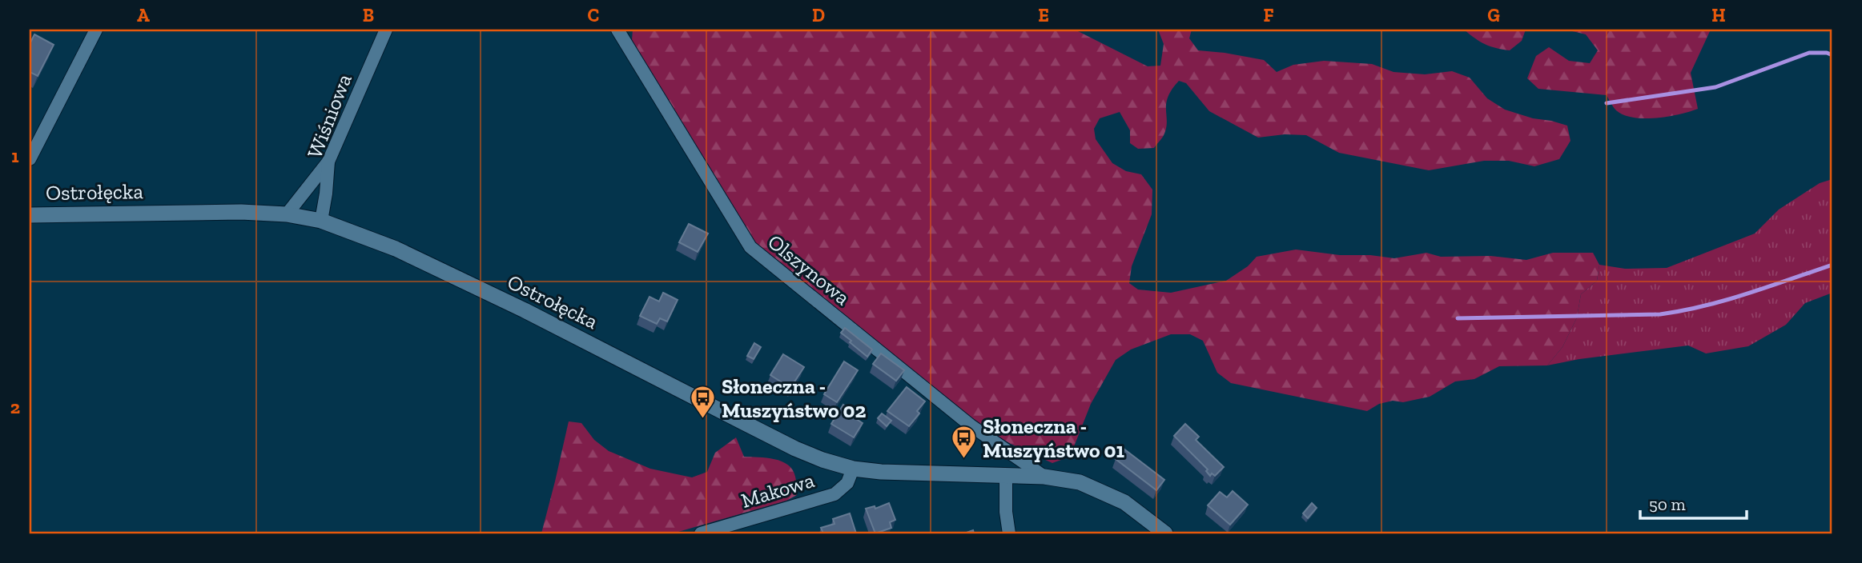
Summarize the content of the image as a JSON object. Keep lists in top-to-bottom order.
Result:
{
  "streets": {
    "street": [
      "Wiśniowa",
      "Ostrołęcka",
      "Olszynowa",
      "Makowa"
    ]
  },
  "crossings": [
    ["Wiśniowa", "Ostrołęcka"],
    ["Ostrołęcka", "Olszynowa"],
    ["Ostrołęcka", "Makowa"]
  ],
  "places": {
    "bus stop": ["Słoneczna - Muszyństwo 02", "Słoneczna - Muszyństwo 01"]
  },
  "scale_bar": "50 m",
  "grid": {
    "columns": [
      "A",
      "B",
      "C",
      "D",
      "E",
      "F",
      "G",
      "H"
    ],
    "rows": ["1", "2"]
  }
}
